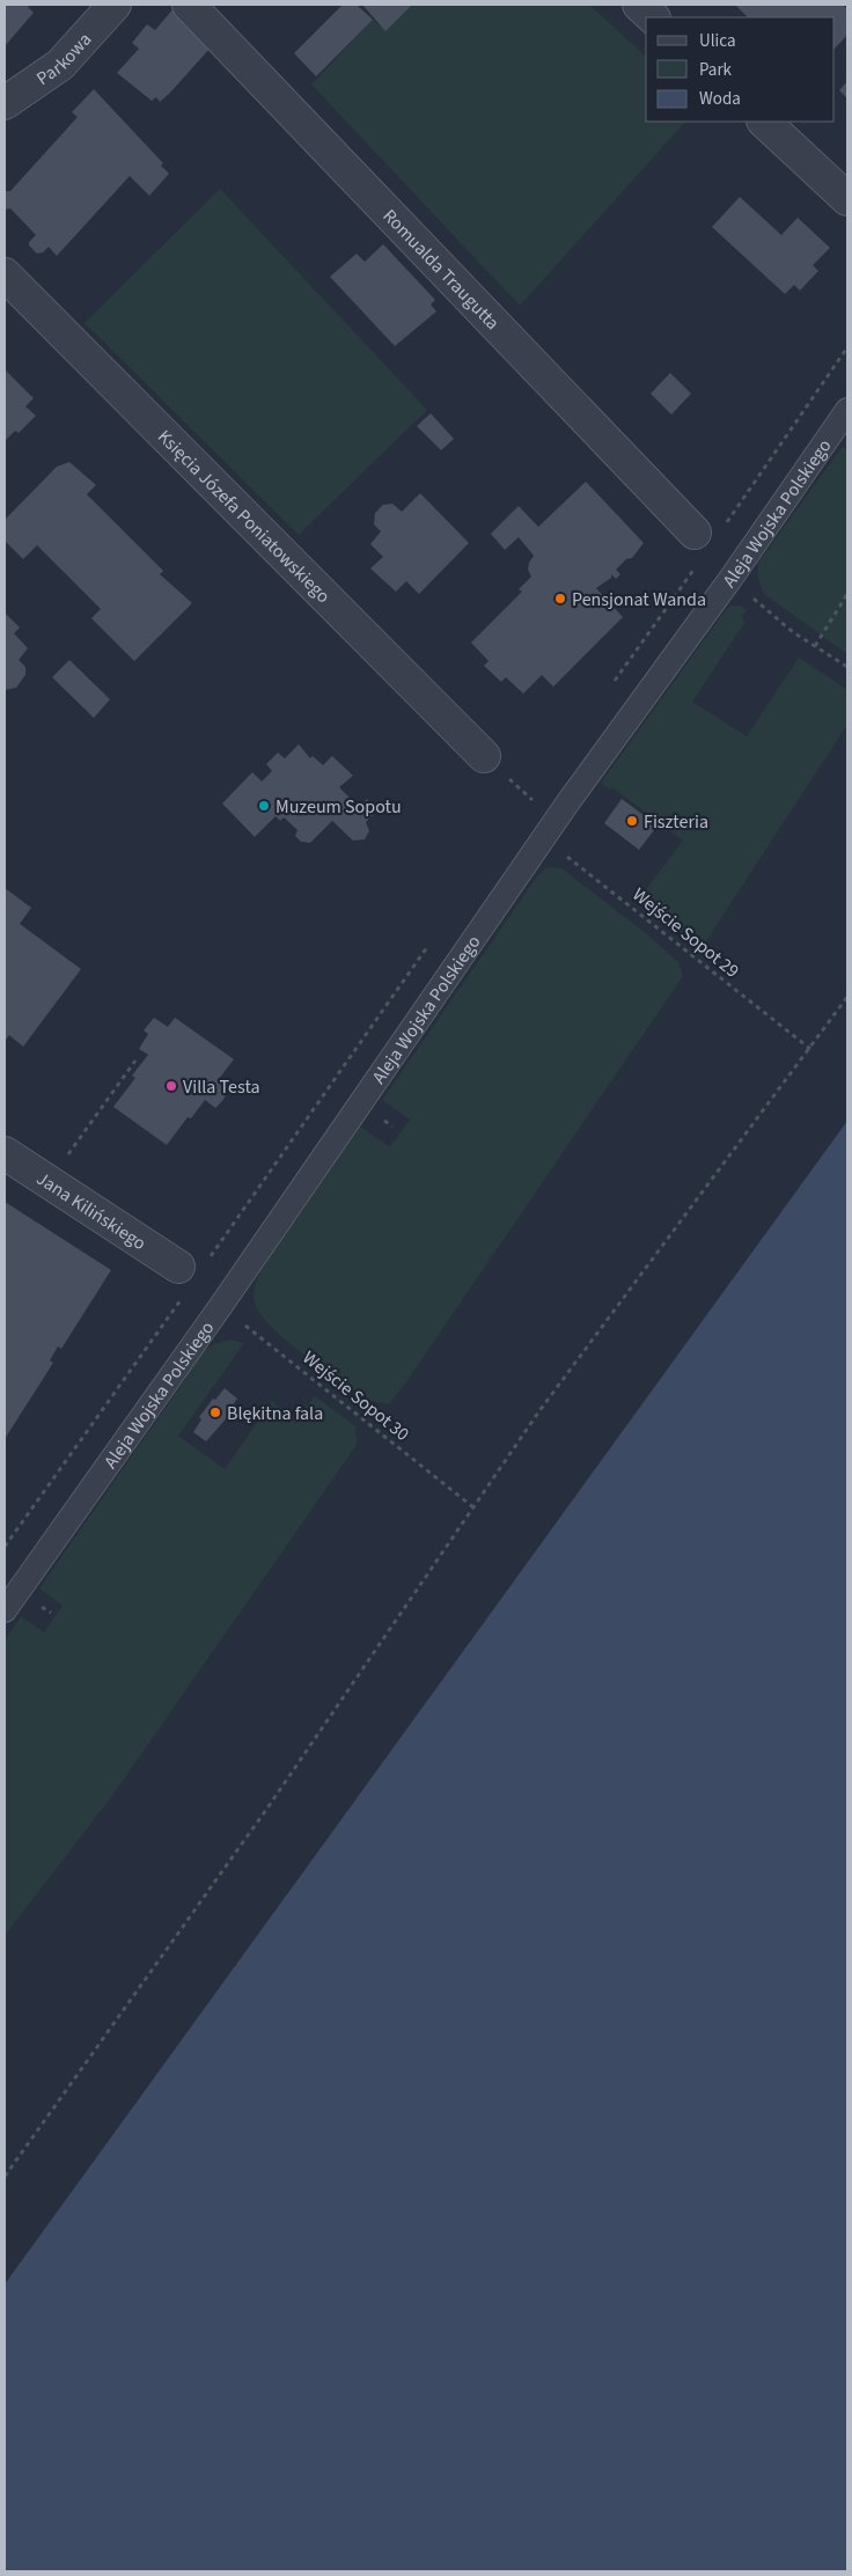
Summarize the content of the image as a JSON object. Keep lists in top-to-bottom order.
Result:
{
  "streets": {
    "street": [
      "Parkowa",
      "Romualda Traugutta",
      "Aleja Wojska Polskiego",
      "Księcia Józefa Poniatowskiego",
      "Jana Kilińskiego"
    ],
    "path": ["Wejście Sopot 29", "Wejście Sopot 30"]
  },
  "crossings": [
    ["Aleja Wojska Polskiego", "Wejście Sopot 29"],
    ["Aleja Wojska Polskiego", "Wejście Sopot 30"]
  ],
  "places": [
    "Pensjonat Wanda",
    "Muzeum Sopotu",
    "Fiszteria",
    "Villa Testa",
    "Blękitna fala"
  ],
  "legend": ["Ulica", "Park", "Woda"]
}
